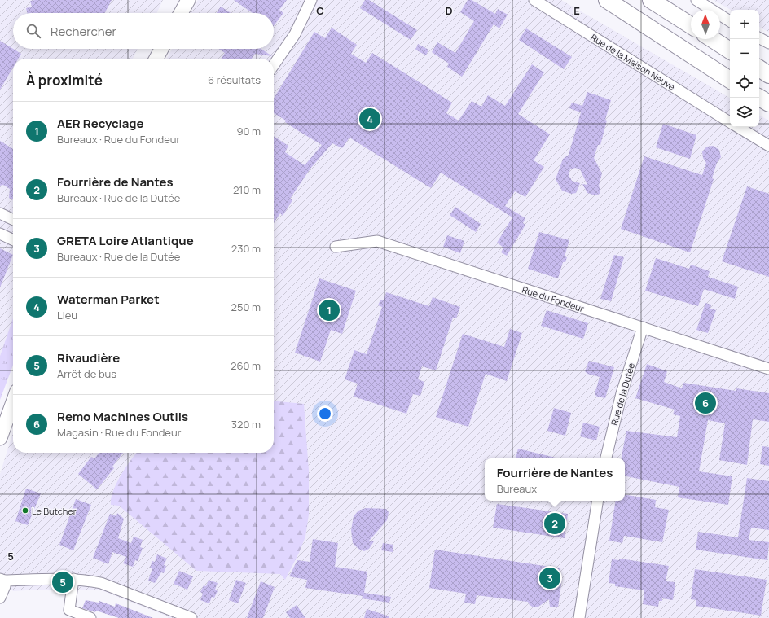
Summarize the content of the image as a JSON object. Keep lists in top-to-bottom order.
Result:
{
  "streets": {
    "street": ["Rue de la Maison Neuve", "Rue du Fondeur", "Rue de la Dutée"]
  },
  "crossings": [
    ["Rue du Fondeur", "Rue de la Dutée"]
  ],
  "places": ["Le Butcher"],
  "north": "top",
  "page": {
    "map_buttons": ["+", "−"],
    "search": "Rechercher",
    "heading": ["À proximité", "6 résultats"],
    "list": [
      {
        "mark": "1",
        "name": "AER Recyclage",
        "note": "Bureaux · Rue du Fondeur",
        "value": "90 m"
      },
      {
        "mark": "2",
        "name": "Fourrière de Nantes",
        "note": "Bureaux · Rue de la Dutée",
        "value": "210 m"
      },
      {
        "mark": "3",
        "name": "GRETA Loire Atlantique",
        "note": "Bureaux · Rue de la Dutée",
        "value": "230 m"
      },
      {
        "mark": "4",
        "name": "Waterman Parket",
        "note": "Lieu",
        "value": "250 m"
      },
      {
        "mark": "5",
        "name": "Rivaudière",
        "note": "Arrêt de bus",
        "value": "260 m"
      },
      {
        "mark": "6",
        "name": "Remo Machines Outils",
        "note": "Magasin · Rue du Fondeur",
        "value": "320 m"
      }
    ],
    "pins": [
      "4",
      "1",
      "6",
      "2",
      "3",
      "5"
    ],
    "popup": ["Fourrière de Nantes", "Bureaux"]
  },
  "grid": {
    "columns": ["C", "D", "E"],
    "rows": ["5"]
  }
}
